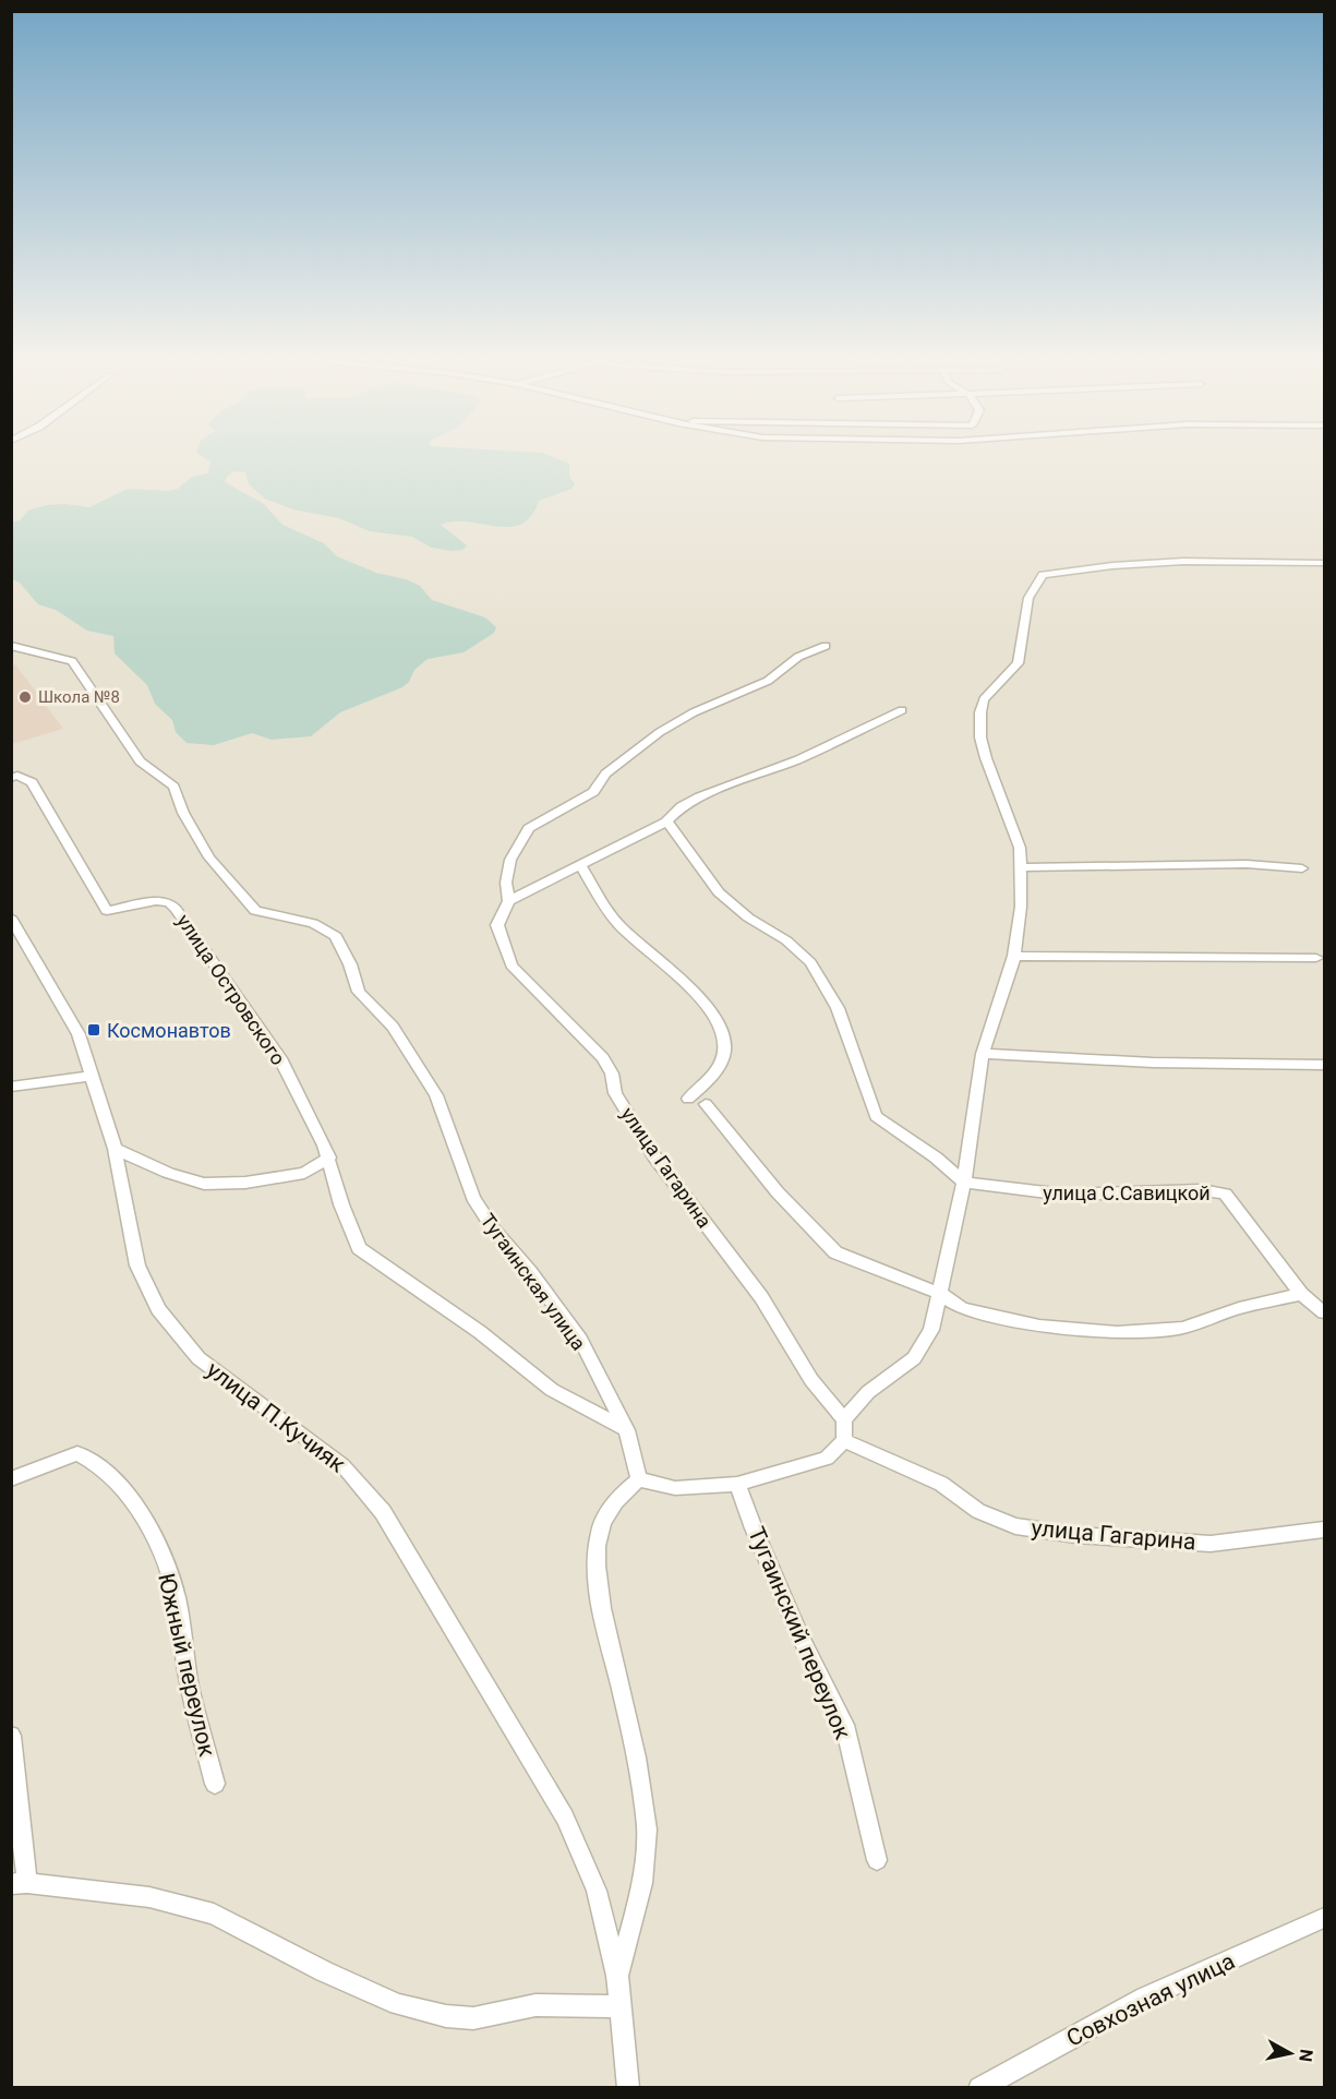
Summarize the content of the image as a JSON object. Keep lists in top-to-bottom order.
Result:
{
  "streets": {
    "street": [
      "улица Островского",
      "улица Гагарина",
      "улица С.Савицкой",
      "Тугаинская улица",
      "улица П.Кучияк",
      "Тугаинский переулок",
      "Южный переулок",
      "Совхозная улица"
    ]
  },
  "crossings": [
    ["улица Островского", "Тугаинская улица"]
  ],
  "places": {
    "other": ["Школа №8"],
    "transit": ["Космонавтов"]
  },
  "north": "right"
}
